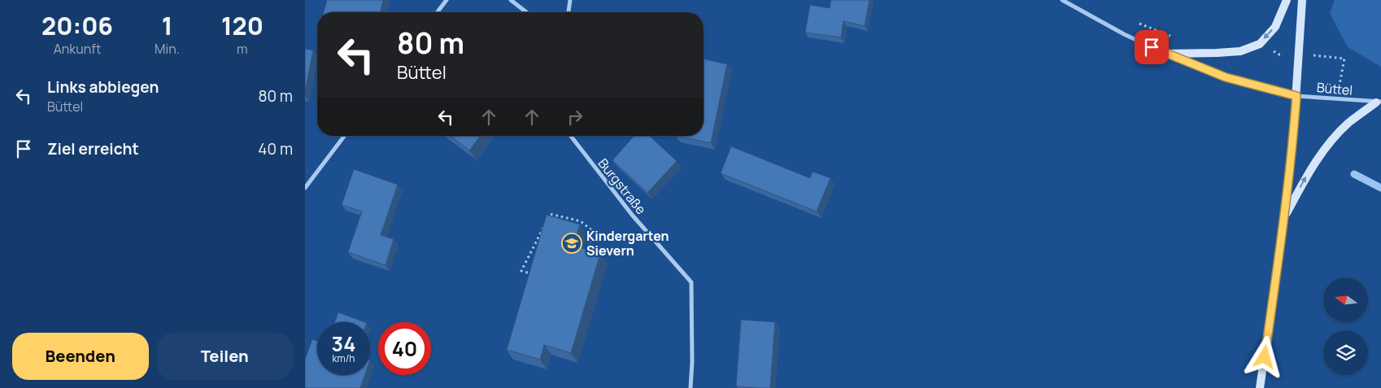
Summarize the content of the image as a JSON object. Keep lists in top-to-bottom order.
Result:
{
  "streets": {
    "street": ["Büttel", "Burgstraße"]
  },
  "places": {
    "school or university": ["Kindergarten Sievern"]
  },
  "north": "left",
  "page": {
    "eta": [
      "20:06",
      "Ankunft",
      "1",
      "Min.",
      "120",
      "m"
    ],
    "turn": ["80 m", "Büttel"],
    "list": [
      {
        "name": "Links abbiegen",
        "note": "Büttel",
        "value": "80 m"
      },
      {
        "name": "Ziel erreicht",
        "value": "40 m"
      }
    ],
    "speed": "34 km/h",
    "limit": "40",
    "buttons": ["Beenden", "Teilen"]
  }
}
